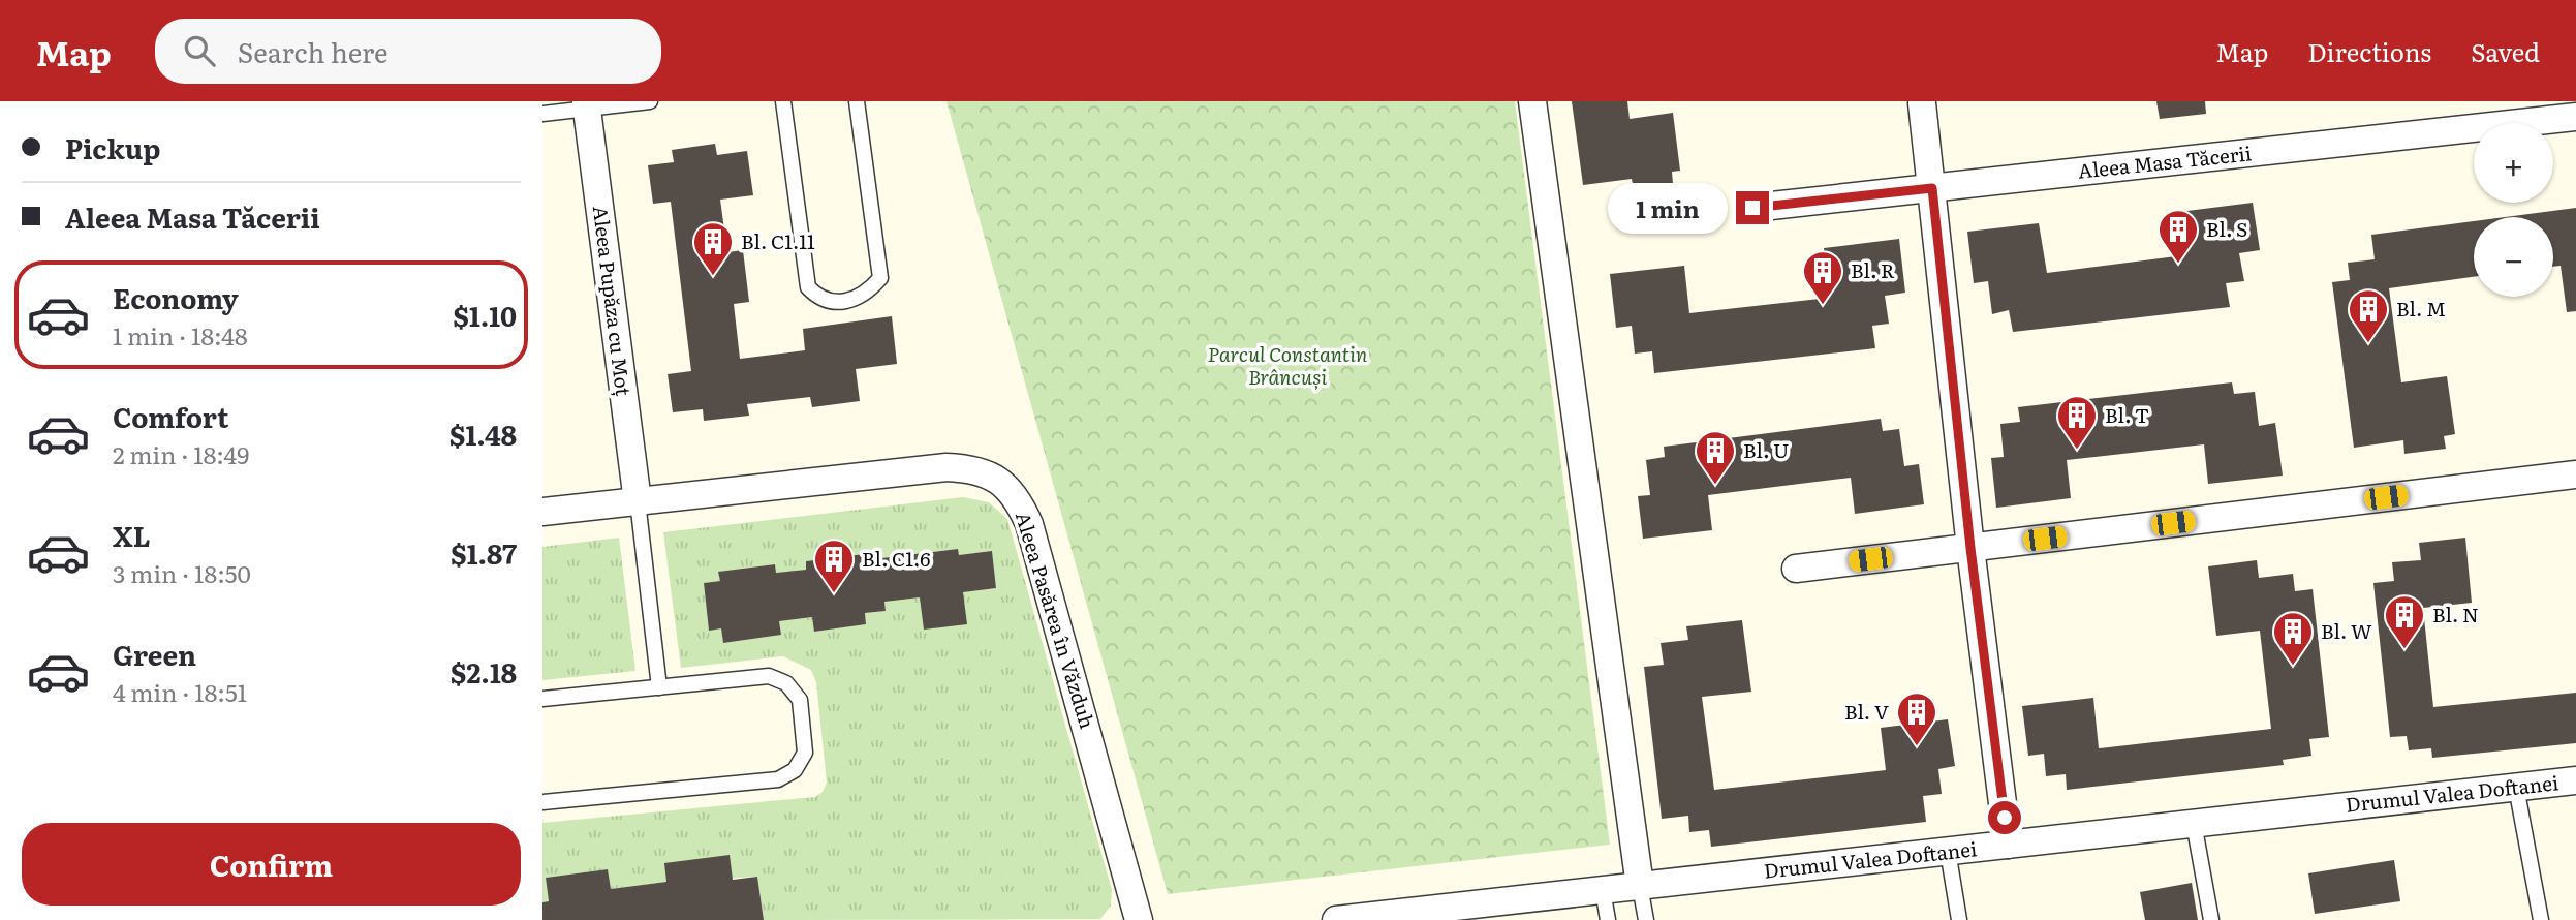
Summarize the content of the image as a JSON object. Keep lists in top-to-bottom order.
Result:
{
  "streets": {
    "street": [
      "Aleea Masa Tăcerii",
      "Aleea Pupăza cu Moț",
      "Aleea Pasărea în Văzduh",
      "Drumul Valea Doftanei"
    ]
  },
  "crossings": [
    ["Aleea Pupăza cu Moț", "Aleea Pasărea în Văzduh"]
  ],
  "parks": ["Parcul Constantin Brâncuși"],
  "places": {
    "building": [
      "Bl. S",
      "Bl. C1.11",
      "Bl. R",
      "Bl. M",
      "Bl. T",
      "Bl. U",
      "Bl. C1.6",
      "Bl. N",
      "Bl. W",
      "Bl. V"
    ]
  },
  "page": {
    "header": "Map",
    "search": "Search here",
    "nav": ["Map", "Directions", "Saved"],
    "banner": ["Pickup", "Aleea Masa Tăcerii"],
    "map_buttons": ["+", "−"],
    "bubble": "1 min",
    "list": [
      {
        "name": "Economy",
        "note": "1 min · 18:48",
        "value": "$1.10"
      },
      {
        "name": "Comfort",
        "note": "2 min · 18:49",
        "value": "$1.48"
      },
      {
        "name": "XL",
        "note": "3 min · 18:50",
        "value": "$1.87"
      },
      {
        "name": "Green",
        "note": "4 min · 18:51",
        "value": "$2.18"
      }
    ],
    "buttons": "Confirm"
  }
}
